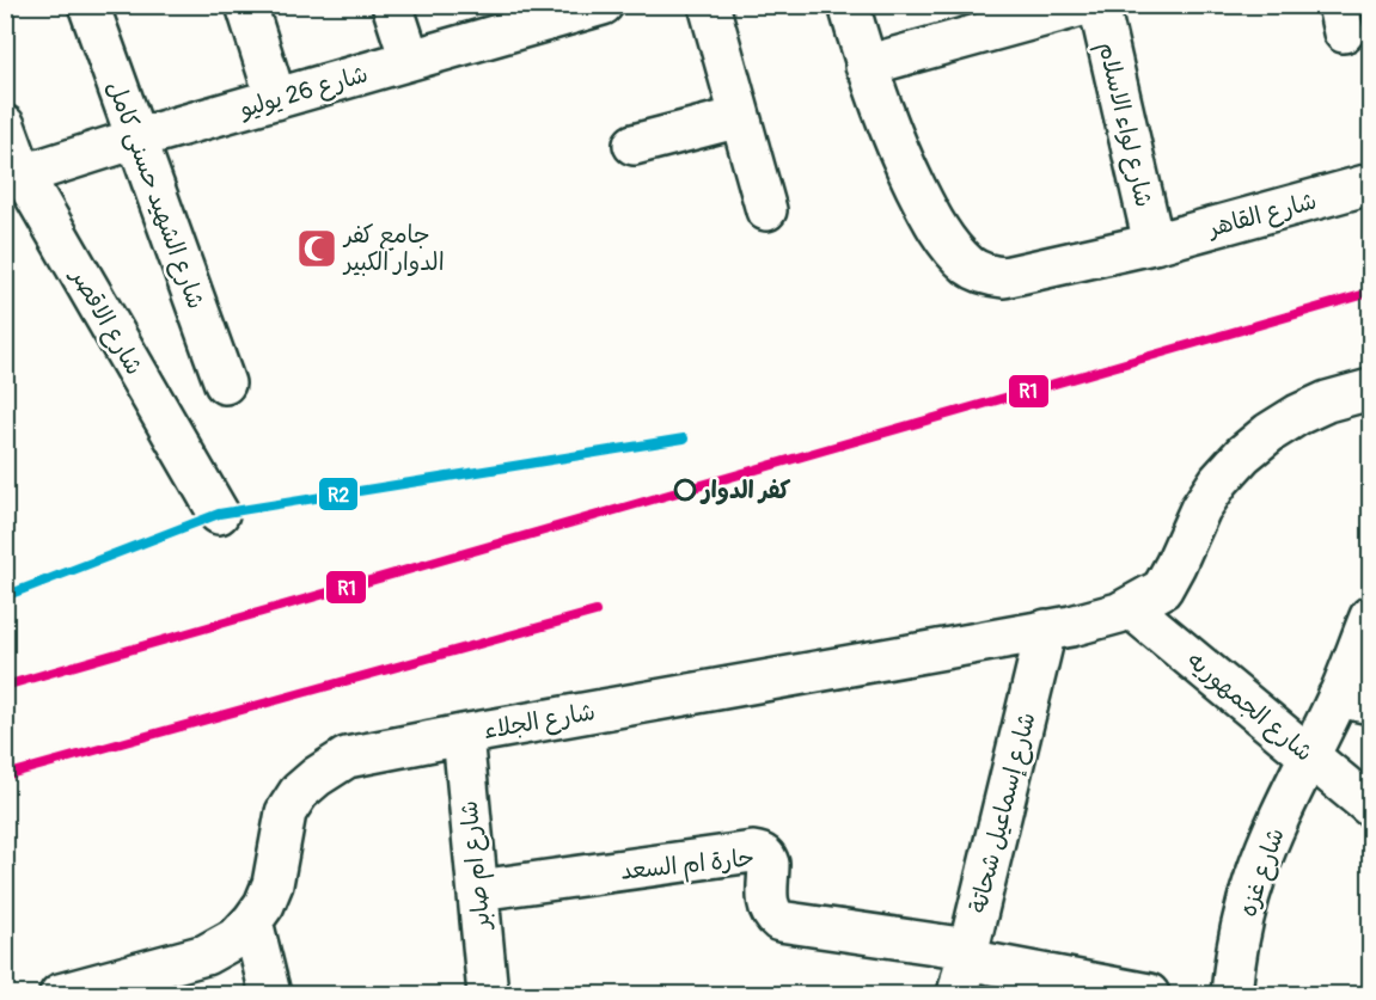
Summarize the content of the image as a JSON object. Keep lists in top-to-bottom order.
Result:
{
  "streets": {
    "street": [
      "شارع 26 يوليو",
      "شارع لواء الاسلام",
      "شارع الشهيد حسنى كامل",
      "شارع القاهر",
      "شارع الاقصر",
      "شارع الجمهوريه",
      "شارع الجلاء",
      "شارع إسماعيل شحاتة",
      "حارة ام السعد",
      "شارع ام صابر",
      "شارع غزه"
    ]
  },
  "crossings": [
    ["شارع 26 يوليو", "شارع الشهيد حسنى كامل"],
    ["شارع 26 يوليو", "شارع الاقصر"],
    ["شارع لواء الاسلام", "شارع القاهر"],
    ["شارع الجمهوريه", "شارع الجلاء"],
    ["شارع الجمهوريه", "شارع غزه"],
    ["شارع الجلاء", "شارع إسماعيل شحاتة"],
    ["شارع الجلاء", "شارع ام صابر"],
    ["شارع إسماعيل شحاتة", "حارة ام السعد"],
    ["حارة ام السعد", "شارع ام صابر"]
  ],
  "places": {
    "mosque": ["جامع كفر الدوار الكبير"],
    "other": ["كفر الدوار"]
  },
  "lines": ["transit line R1", "transit line R2"]
}
